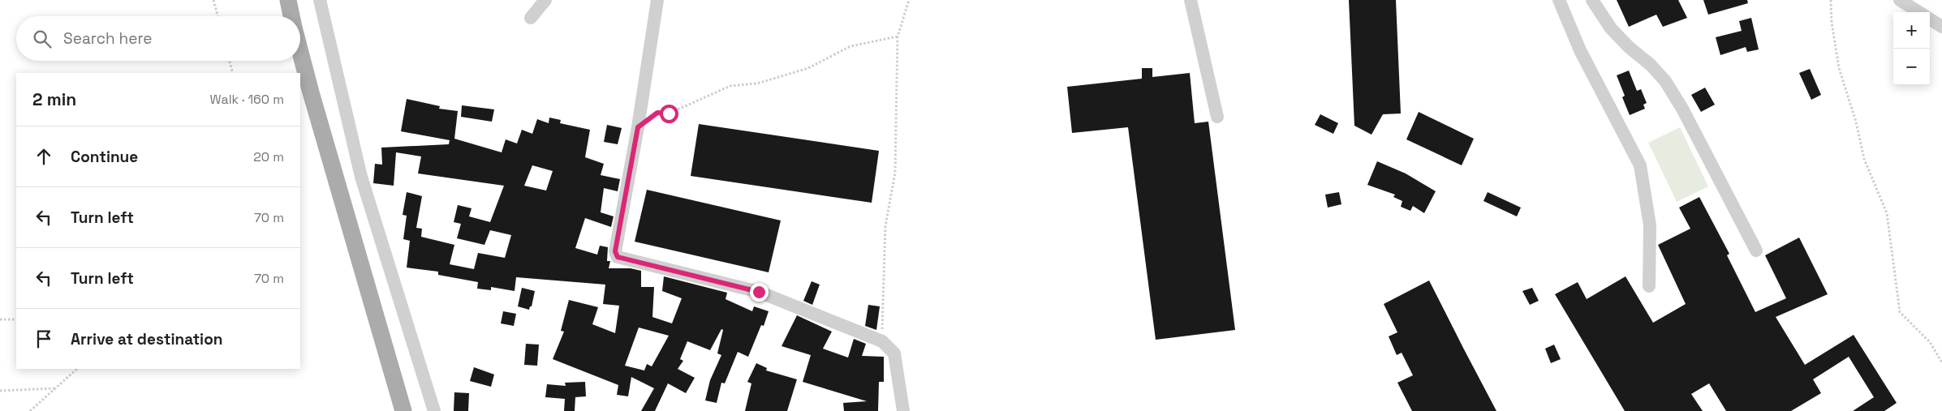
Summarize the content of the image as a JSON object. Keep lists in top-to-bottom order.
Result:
{
  "page": {
    "map_buttons": ["+", "−"],
    "search": "Search here",
    "heading": ["2 min", "Walk · 160 m"],
    "list": [
      ["Continue", "20 m"],
      ["Turn left", "70 m"],
      ["Turn left", "70 m"],
      "Arrive at destination"
    ]
  }
}
